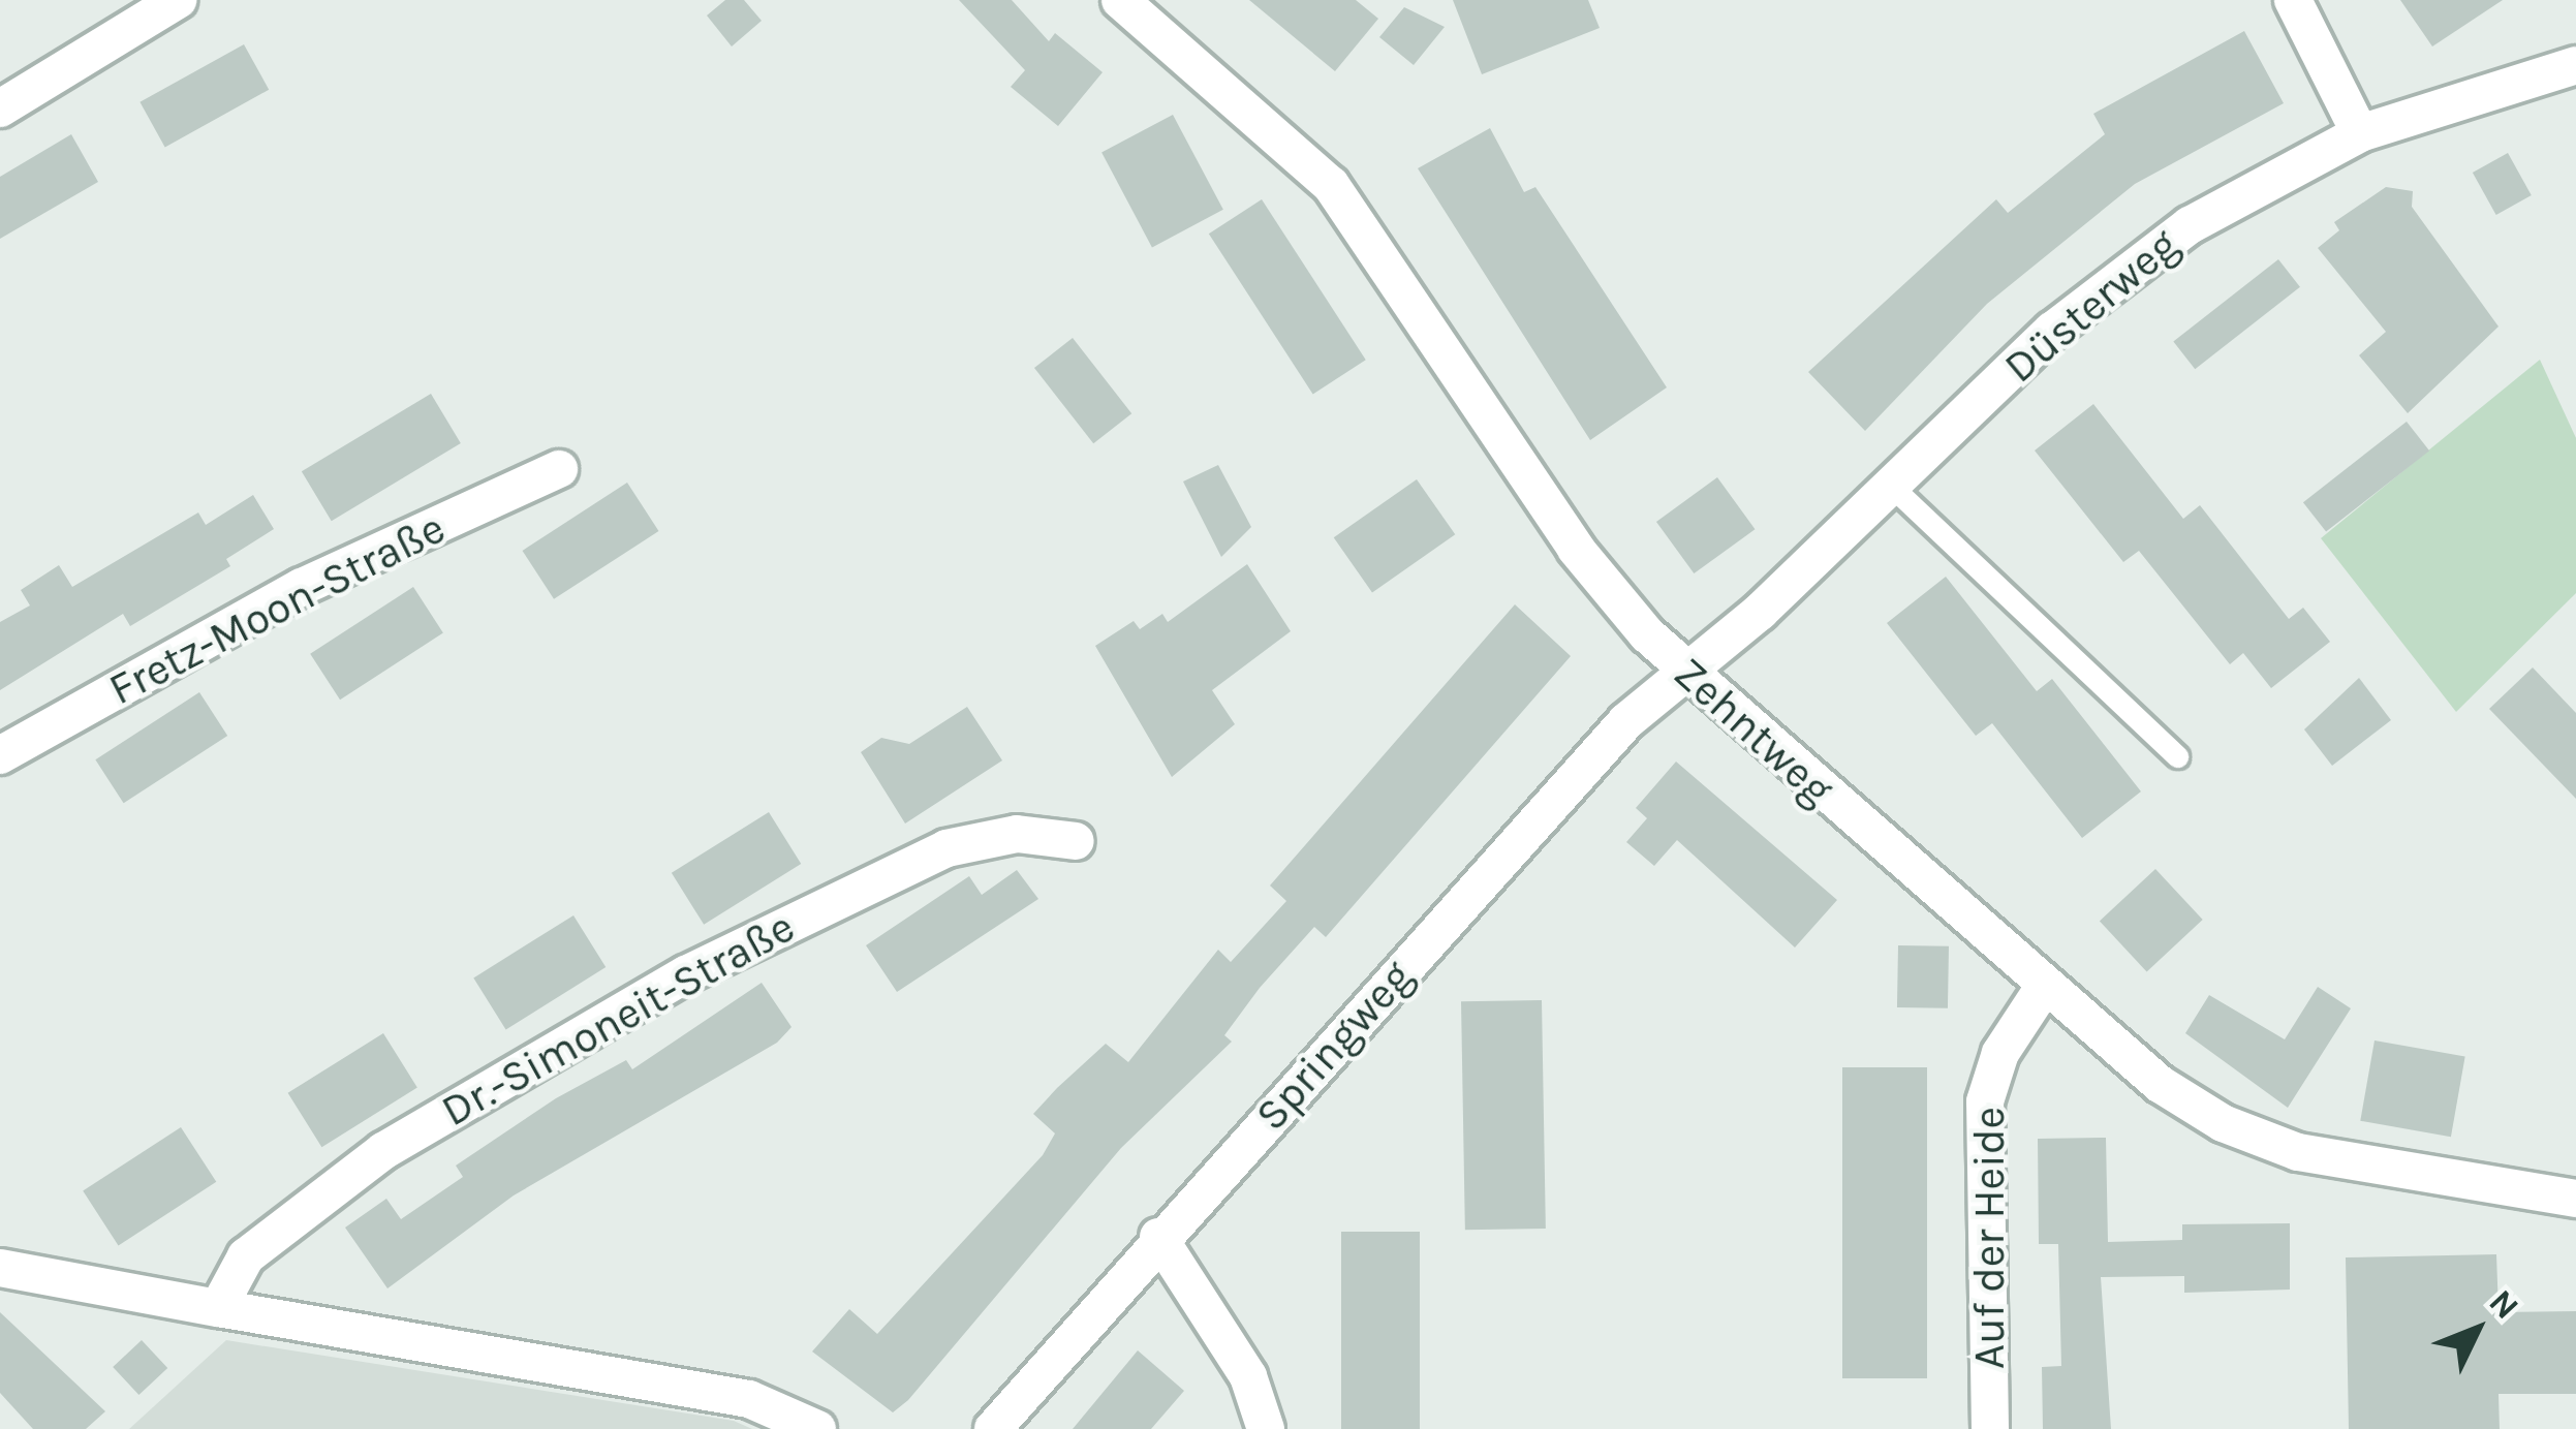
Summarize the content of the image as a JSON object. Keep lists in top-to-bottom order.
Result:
{
  "streets": {
    "street": [
      "Düsterweg",
      "Fretz-Moon-Straße",
      "Zehntweg",
      "Dr.-Simoneit-Straße",
      "Springweg",
      "Auf der Heide"
    ]
  },
  "crossings": [
    ["Düsterweg", "Zehntweg"],
    ["Düsterweg", "Springweg"],
    ["Zehntweg", "Springweg"],
    ["Zehntweg", "Auf der Heide"]
  ],
  "north": "top right"
}
